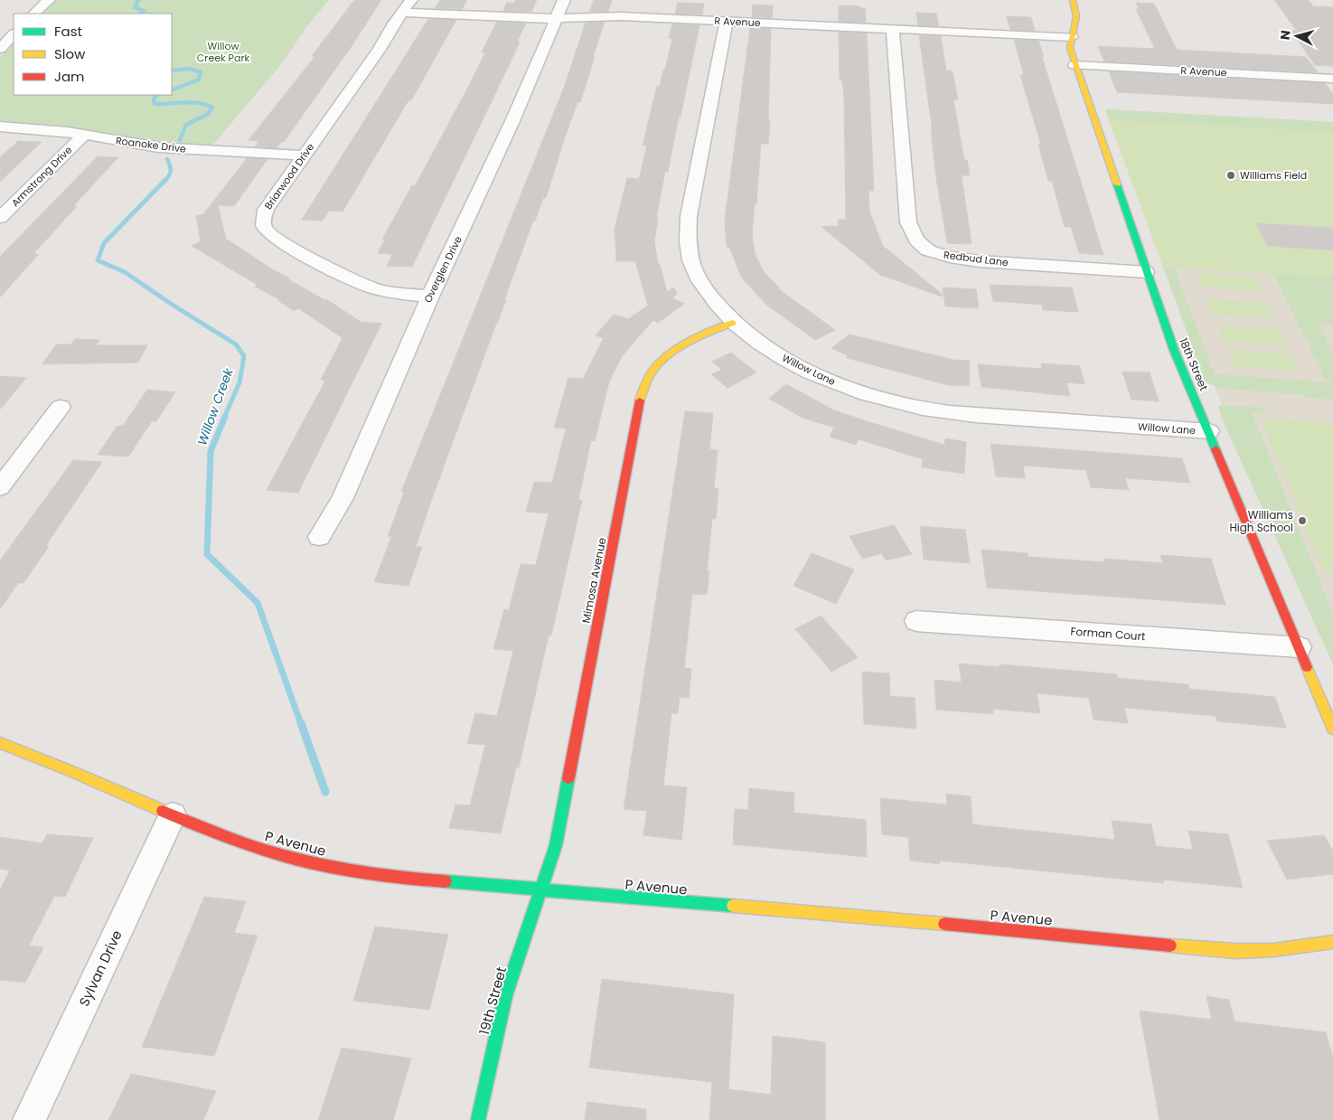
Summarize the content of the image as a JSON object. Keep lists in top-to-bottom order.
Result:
{
  "streets": {
    "street": [
      "R Avenue",
      "Roanoke Drive",
      "Armstrong Drive",
      "Briarwood Drive",
      "Redbud Lane",
      "Overglen Drive",
      "18th Street",
      "Willow Lane",
      "Mimosa Avenue",
      "Forman Court",
      "P Avenue",
      "Sylvan Drive",
      "19th Street"
    ]
  },
  "crossings": [
    ["R Avenue", "Briarwood Drive"],
    ["R Avenue", "Redbud Lane"],
    ["R Avenue", "Overglen Drive"],
    ["R Avenue", "18th Street"],
    ["R Avenue", "Willow Lane"],
    ["Roanoke Drive", "Armstrong Drive"],
    ["Roanoke Drive", "Briarwood Drive"],
    ["Briarwood Drive", "Overglen Drive"],
    ["Redbud Lane", "18th Street"],
    ["18th Street", "Willow Lane"],
    ["18th Street", "Forman Court"],
    ["Willow Lane", "Mimosa Avenue"],
    ["Mimosa Avenue", "P Avenue"],
    ["Mimosa Avenue", "19th Street"],
    ["P Avenue", "Sylvan Drive"],
    ["P Avenue", "19th Street"]
  ],
  "water": ["Willow Creek"],
  "parks": ["Willow Creek Park"],
  "places": ["Williams Field", "Williams High School"],
  "legend": ["Fast", "Slow", "Jam"],
  "north": "left"
}
